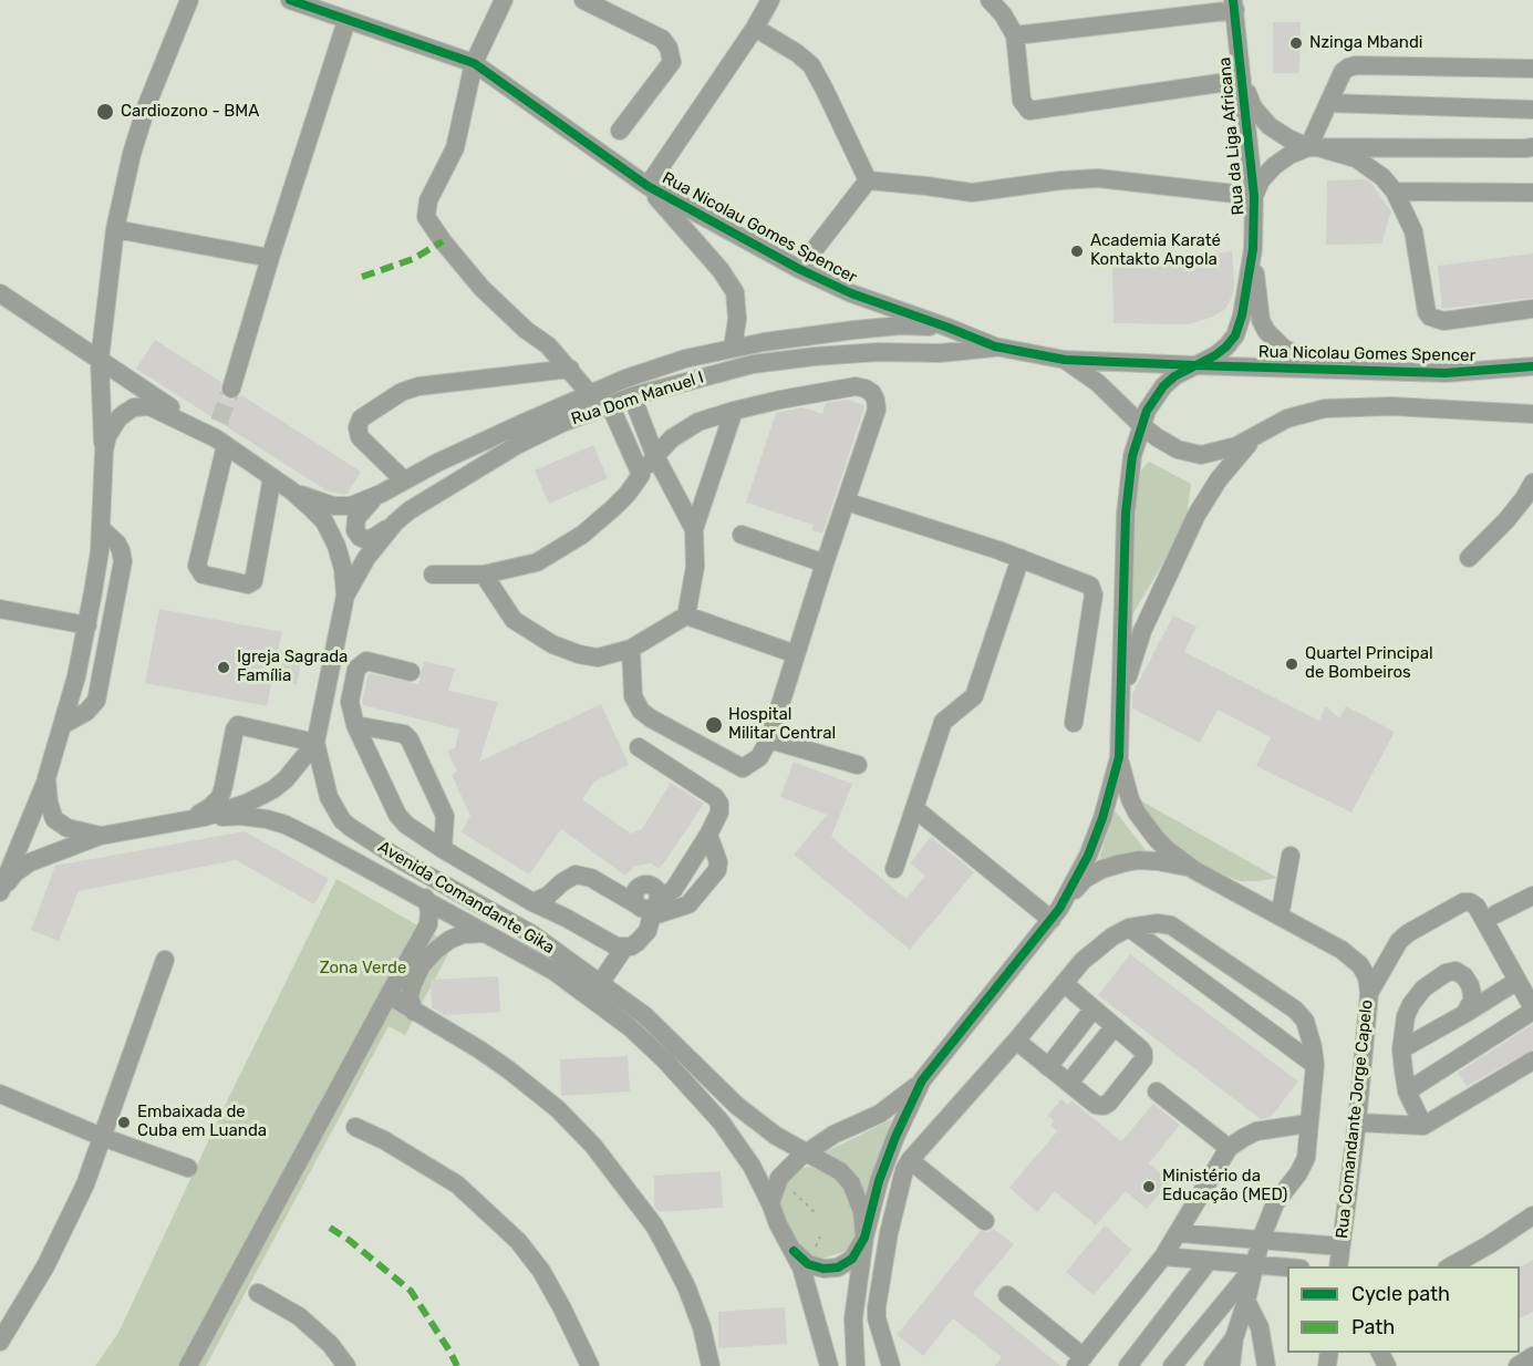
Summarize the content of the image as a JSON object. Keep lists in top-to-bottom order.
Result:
{
  "streets": {
    "street": [
      "Rua da Liga Africana",
      "Rua Nicolau Gomes Spencer",
      "Rua Dom Manuel I",
      "Avenida Comandante Gika",
      "Rua Comandante Jorge Capelo"
    ]
  },
  "crossings": [
    ["Rua da Liga Africana", "Rua Nicolau Gomes Spencer"],
    ["Rua Nicolau Gomes Spencer", "Rua Dom Manuel I"]
  ],
  "parks": ["Zona Verde"],
  "places": [
    "Nzinga Mbandi",
    "Cardiozono - BMA",
    "Academia Karaté Kontakto Angola",
    "Quartel Principal de Bombeiros",
    "Igreja Sagrada Família",
    "Hospital Militar Central",
    "Embaixada de Cuba em Luanda",
    "Ministério da Educação (MED)"
  ],
  "legend": ["Cycle path", "Path"]
}
